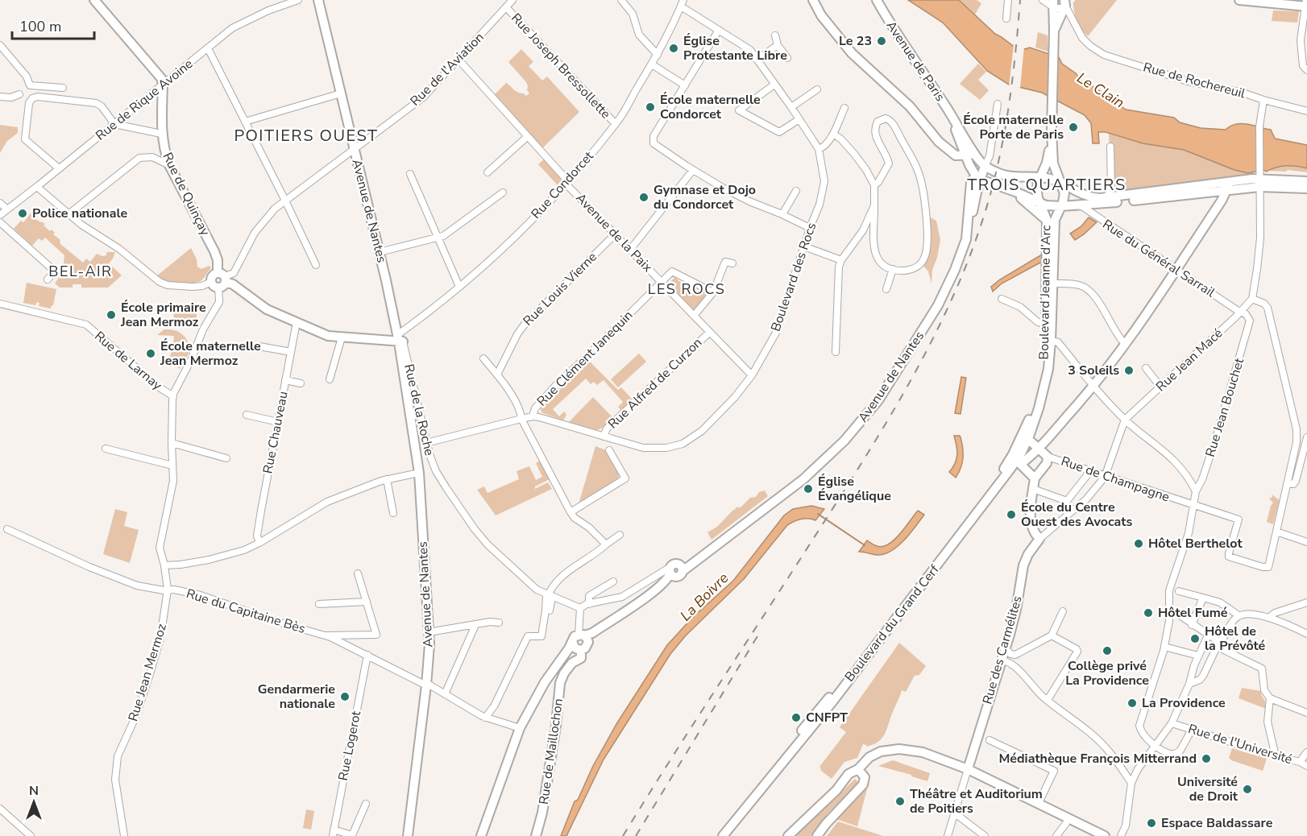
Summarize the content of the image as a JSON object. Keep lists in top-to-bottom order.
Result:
{
  "streets": {
    "main road": [
      "Avenue de Paris",
      "Rue de Quinçay",
      "Avenue de Nantes",
      "Boulevard Jeanne d’Arc",
      "Rue de Champagne",
      "Boulevard du Grand Cerf",
      "Rue des Carmélites",
      "Rue de Maillochon"
    ],
    "street": [
      "Rue Joseph Bressollette",
      "Rue de l'Aviation",
      "Rue de Rochereuil",
      "Rue de Rique Avoine",
      "Rue Condorcet",
      "Avenue de la Paix",
      "Rue du Général Sarrail",
      "Boulevard des Rocs",
      "Rue Louis Vierne",
      "Rue Clément Janequin",
      "Rue Jean Macé",
      "Rue de Larnay",
      "Rue Alfred de Curzon",
      "Rue Jean Bouchet",
      "Rue de la Roche",
      "Rue Chauveau",
      "Rue du Capitaine Bès",
      "Rue Jean Mermoz",
      "Rue de l'Université",
      "Rue Logerot"
    ]
  },
  "crossings": [
    ["Avenue de Paris", "Avenue de Nantes"],
    ["Avenue de Paris", "Boulevard Jeanne d’Arc"],
    ["Rue Joseph Bressollette", "Rue de l'Aviation"],
    ["Rue Joseph Bressollette", "Rue Condorcet"],
    ["Rue de l'Aviation", "Avenue de Nantes"],
    ["Rue de l'Aviation", "Avenue de la Paix"],
    ["Rue de Rique Avoine", "Rue de Quinçay"],
    ["Rue Condorcet", "Avenue de Nantes"],
    ["Rue Condorcet", "Avenue de la Paix"],
    ["Rue Condorcet", "Boulevard des Rocs"],
    ["Rue Condorcet", "Rue de la Roche"],
    ["Rue de Quinçay", "Rue Jean Mermoz"],
    ["Avenue de Nantes", "Rue de la Roche"],
    ["Avenue de Nantes", "Rue du Capitaine Bès"],
    ["Avenue de Nantes", "Rue de Maillochon"],
    ["Avenue de la Paix", "Boulevard des Rocs"],
    ["Avenue de la Paix", "Rue Louis Vierne"],
    ["Avenue de la Paix", "Rue Clément Janequin"],
    ["Avenue de la Paix", "Rue Alfred de Curzon"],
    ["Rue du Général Sarrail", "Rue Jean Macé"],
    ["Rue du Général Sarrail", "Rue Jean Bouchet"],
    ["Boulevard des Rocs", "Rue Clément Janequin"],
    ["Boulevard des Rocs", "Rue Alfred de Curzon"],
    ["Boulevard des Rocs", "Rue de la Roche"],
    ["Boulevard Jeanne d’Arc", "Rue de Champagne"],
    ["Boulevard Jeanne d’Arc", "Boulevard du Grand Cerf"],
    ["Rue Jean Macé", "Rue Jean Bouchet"],
    ["Rue Jean Macé", "Rue des Carmélites"],
    ["Rue de Larnay", "Rue Jean Mermoz"],
    ["Rue Jean Bouchet", "Rue de Champagne"],
    ["Rue de Champagne", "Boulevard du Grand Cerf"],
    ["Rue de Champagne", "Rue des Carmélites"],
    ["Rue du Capitaine Bès", "Rue Jean Mermoz"],
    ["Rue du Capitaine Bès", "Rue Logerot"]
  ],
  "districts": [
    "POITIERS OUEST",
    "TROIS QUARTIERS",
    "BEL-AIR",
    "LES ROCS"
  ],
  "water": ["Le Clain", "La Boivre"],
  "places": [
    "Le 23",
    "Église Protestante Libre",
    "École maternelle Condorcet",
    "École maternelle Porte de Paris",
    "Gymnase et Dojo du Condorcet",
    "Police nationale",
    "École primaire Jean Mermoz",
    "École maternelle Jean Mermoz",
    "3 Soleils",
    "Église Évangélique",
    "École du Centre Ouest des Avocats",
    "Hôtel Berthelot",
    "Hôtel Fumé",
    "Hôtel de la Prévôté",
    "Collège privé La Providence",
    "Gendarmerie nationale",
    "La Providence",
    "CNFPT",
    "Médiathèque François Mitterrand",
    "Université de Droit",
    "Théâtre et Auditorium de Poitiers",
    "Espace Baldassare"
  ],
  "scale_bar": "100 m",
  "north": "top"
}
